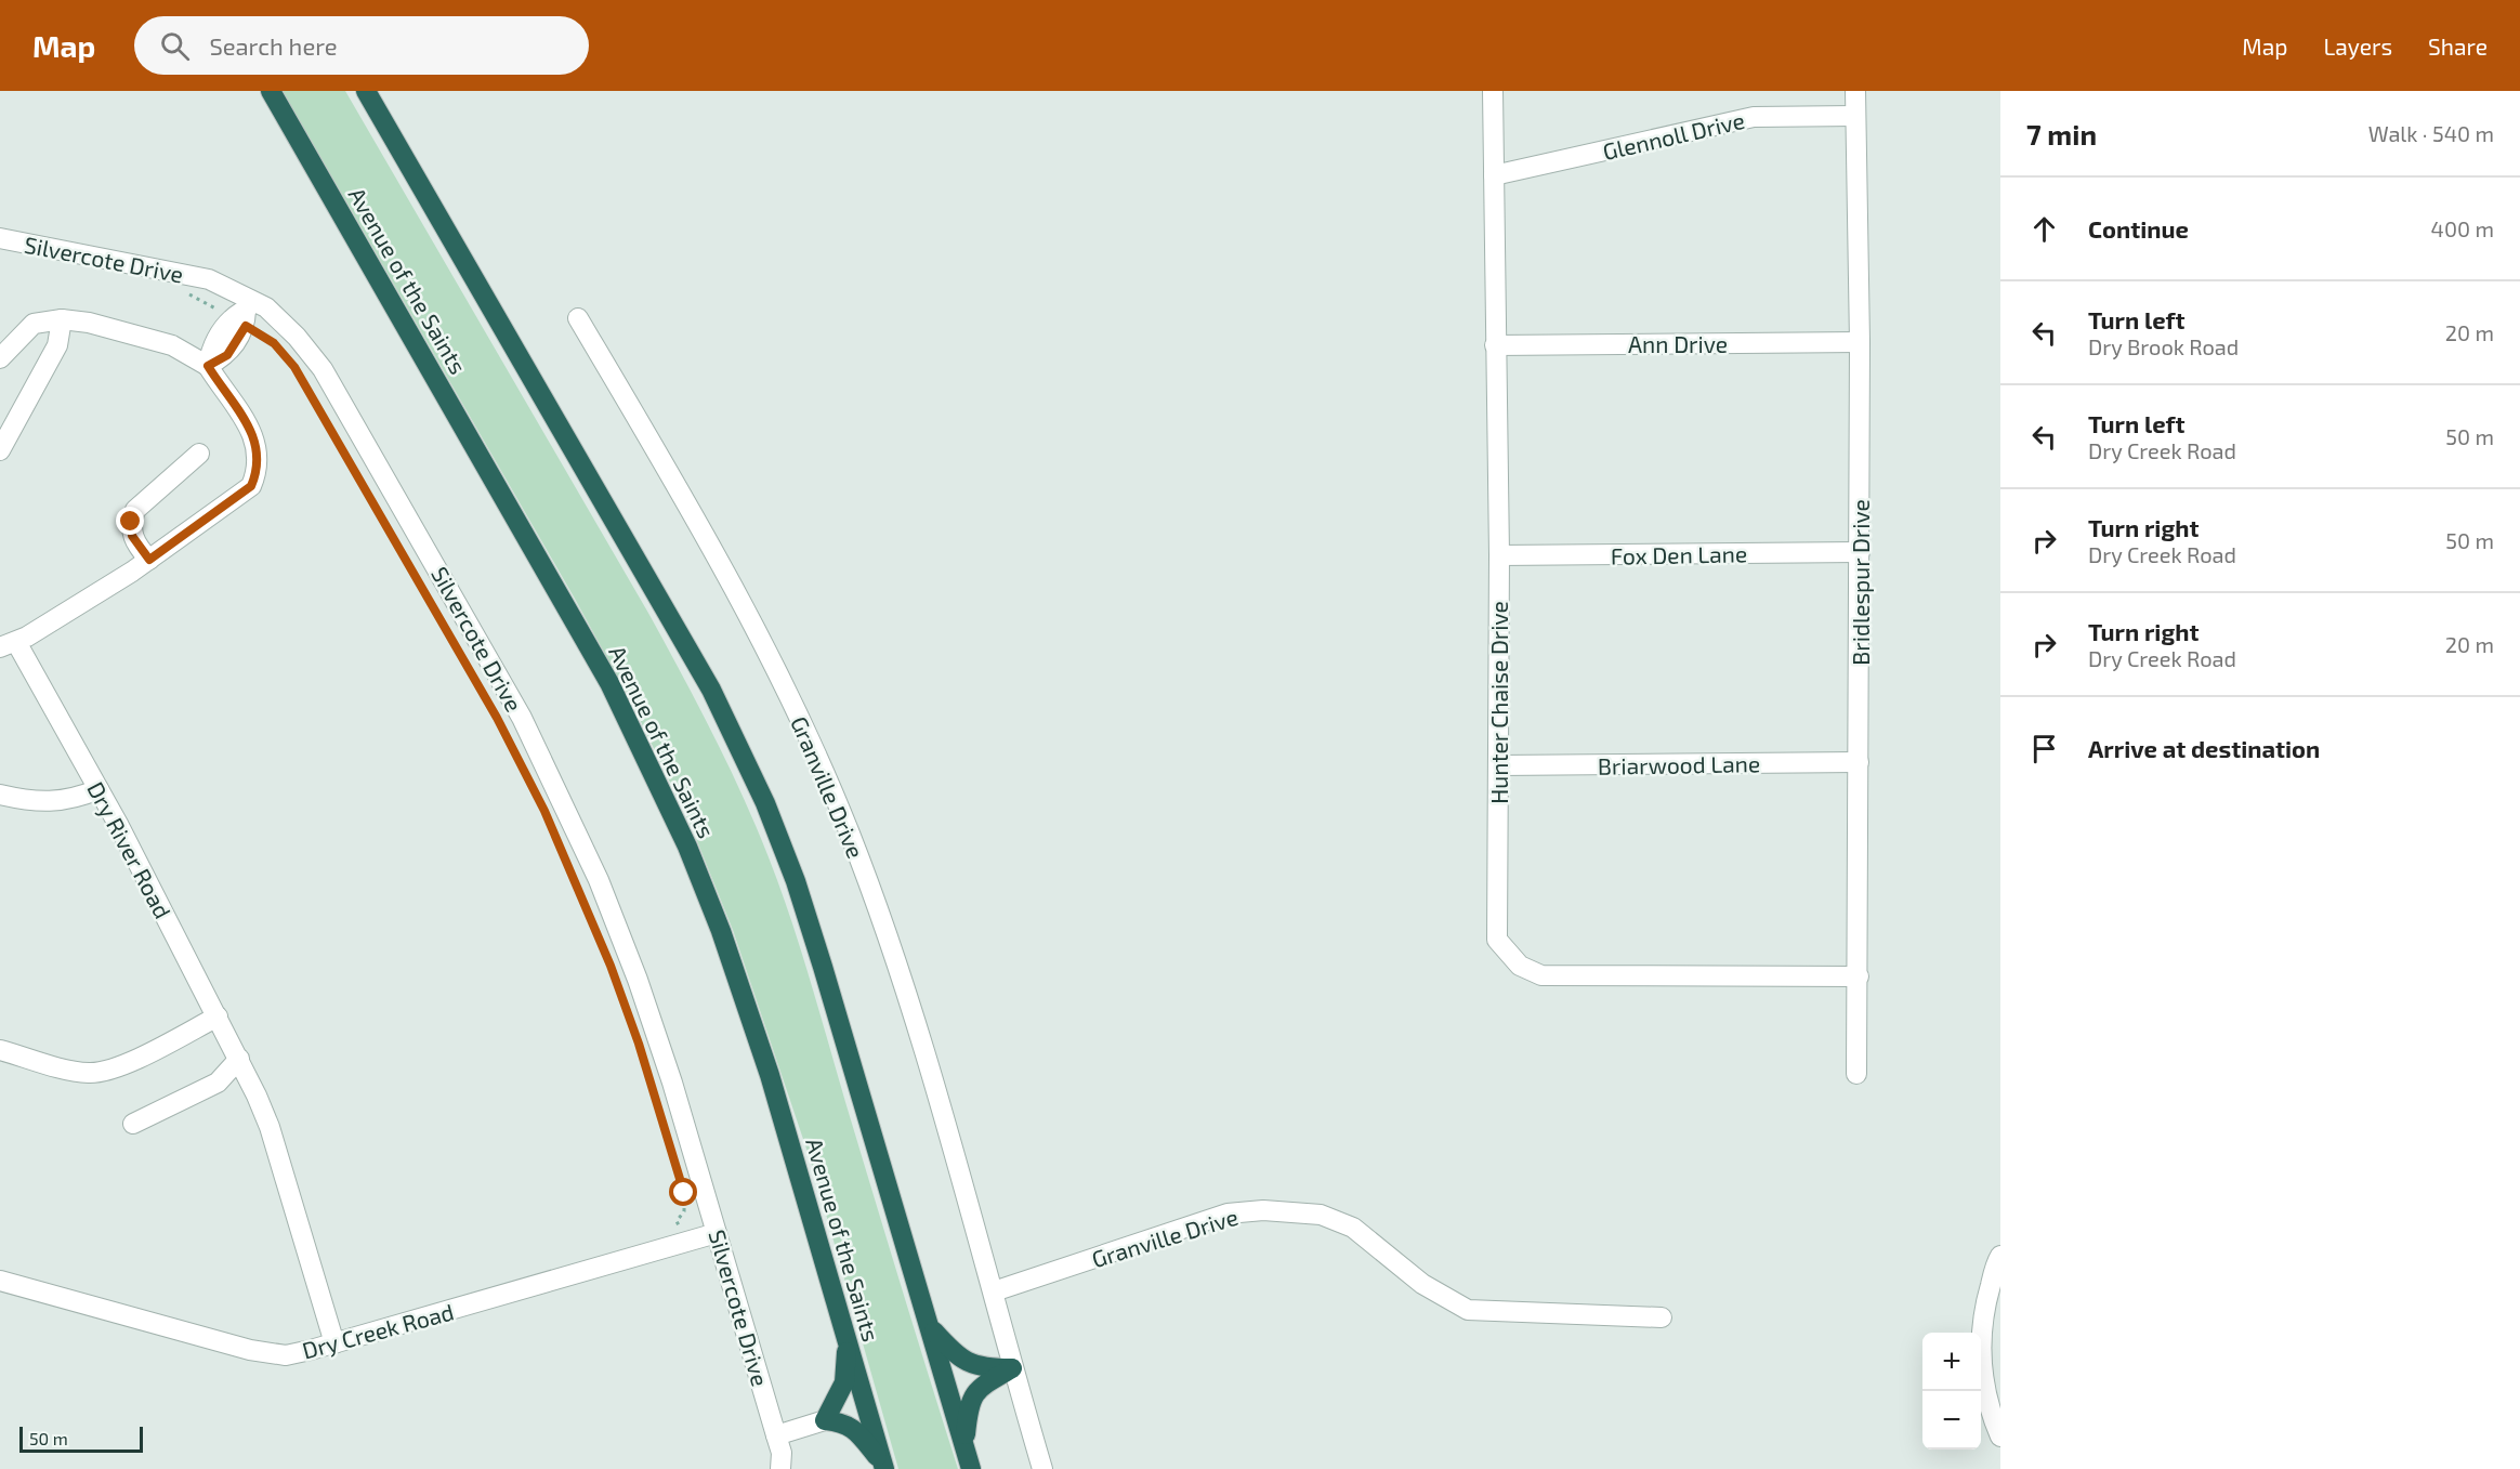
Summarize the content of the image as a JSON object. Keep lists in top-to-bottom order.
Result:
{
  "streets": {
    "highway": ["Avenue of the Saints"],
    "street": [
      "Glennoll Drive",
      "Silvercote Drive",
      "Ann Drive",
      "Fox Den Lane",
      "Bridlespur Drive",
      "Hunter Chaise Drive",
      "Briarwood Lane",
      "Granville Drive",
      "Dry River Road",
      "Dry Creek Road"
    ]
  },
  "crossings": [
    ["Glennoll Drive", "Bridlespur Drive"],
    ["Glennoll Drive", "Hunter Chaise Drive"],
    ["Silvercote Drive", "Dry Creek Road"],
    ["Ann Drive", "Bridlespur Drive"],
    ["Ann Drive", "Hunter Chaise Drive"],
    ["Fox Den Lane", "Bridlespur Drive"],
    ["Fox Den Lane", "Hunter Chaise Drive"],
    ["Bridlespur Drive", "Hunter Chaise Drive"],
    ["Bridlespur Drive", "Briarwood Lane"],
    ["Hunter Chaise Drive", "Briarwood Lane"],
    ["Dry River Road", "Dry Creek Road"]
  ],
  "scale_bar": "50 m",
  "page": {
    "header": "Map",
    "search": "Search here",
    "nav": ["Map", "Layers", "Share"],
    "heading": ["7 min", "Walk · 540 m"],
    "list": [
      ["Continue", "400 m"],
      ["Turn left", "Dry Brook Road", "20 m"],
      ["Turn left", "Dry Creek Road", "50 m"],
      ["Turn right", "Dry Creek Road", "50 m"],
      ["Turn right", "Dry Creek Road", "20 m"],
      "Arrive at destination"
    ],
    "map_buttons": ["+", "−"],
    "scale": "50 m"
  }
}
